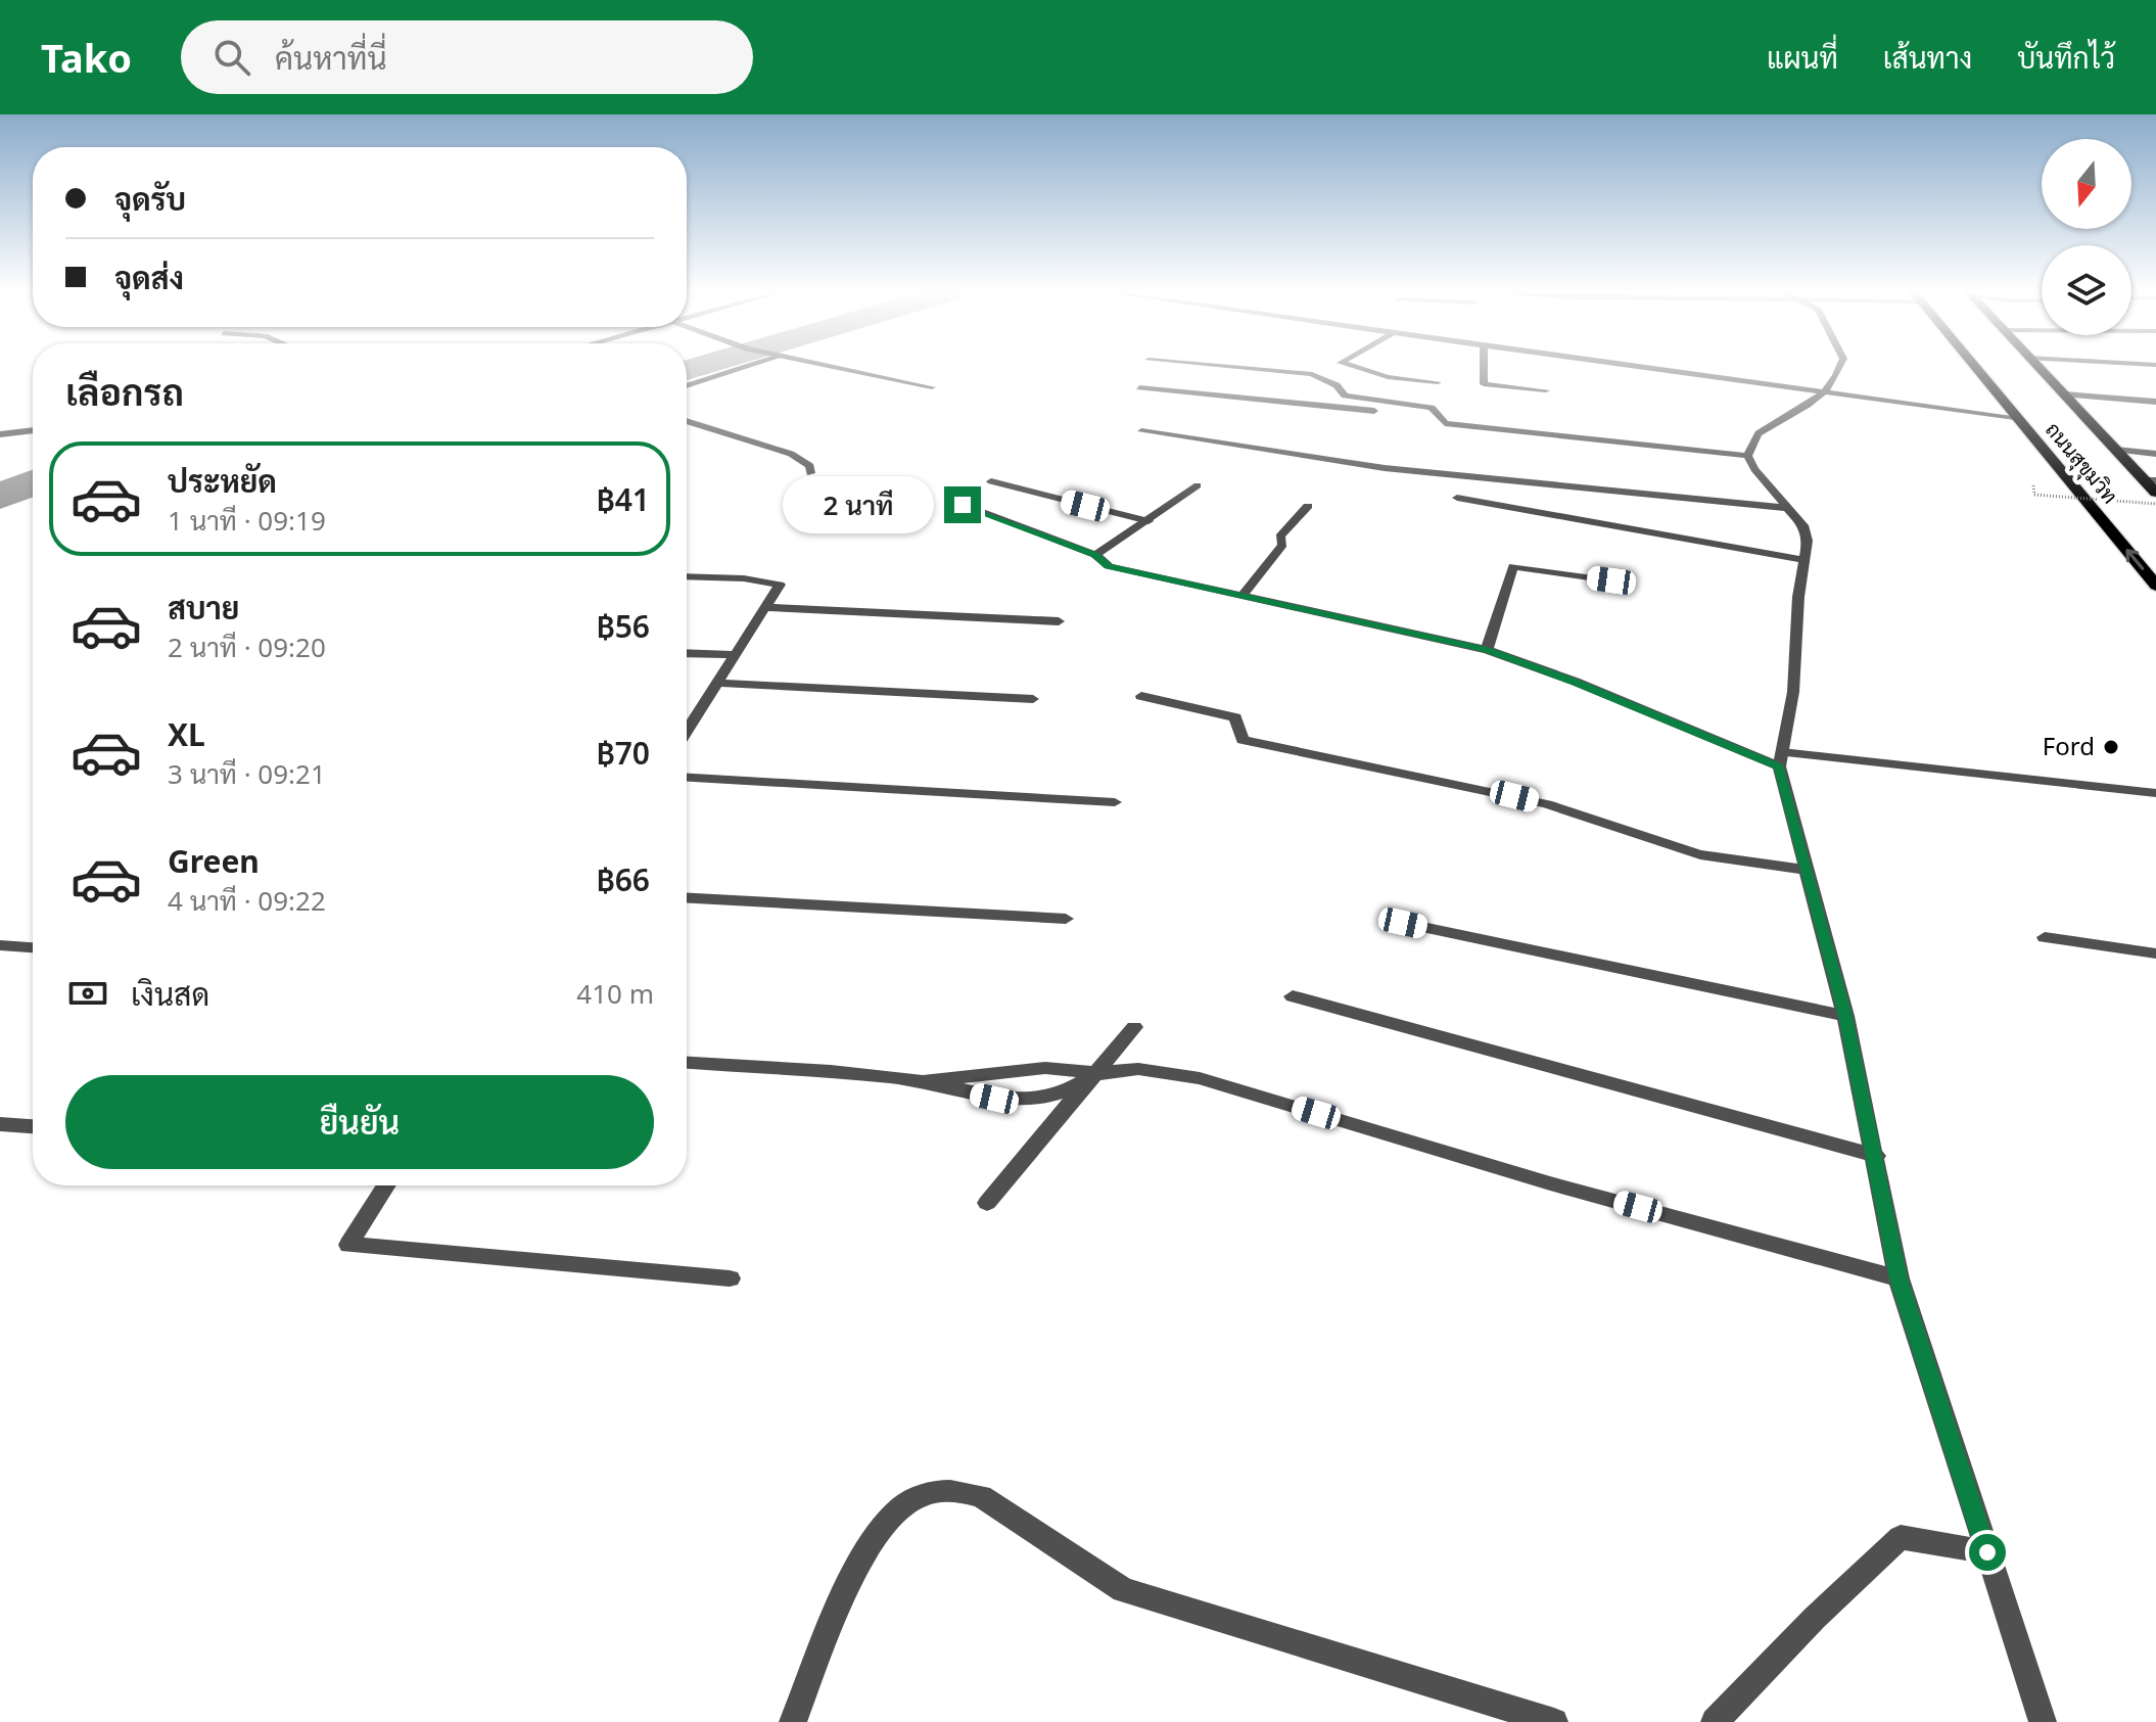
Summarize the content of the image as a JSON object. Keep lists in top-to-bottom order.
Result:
{
  "streets": {
    "highway": ["ถนนสุขุมวิท"]
  },
  "places": ["Ford"],
  "north": "bottom",
  "page": {
    "header": "Tako",
    "search": "ค้นหาที่นี่",
    "nav": ["แผนที่", "เส้นทาง", "บันทึกไว้"],
    "banner": ["จุดรับ", "จุดส่ง"],
    "heading": "เลือกรถ",
    "list": [
      {
        "name": "ประหยัด",
        "note": "1 นาที · 09:19",
        "value": "฿41"
      },
      {
        "name": "สบาย",
        "note": "2 นาที · 09:20",
        "value": "฿56"
      },
      {
        "name": "XL",
        "note": "3 นาที · 09:21",
        "value": "฿70"
      },
      {
        "name": "Green",
        "note": "4 นาที · 09:22",
        "value": "฿66"
      }
    ],
    "bubble": "2 นาที",
    "pay": ["เงินสด", "410 m"],
    "buttons": "ยืนยัน"
  }
}
